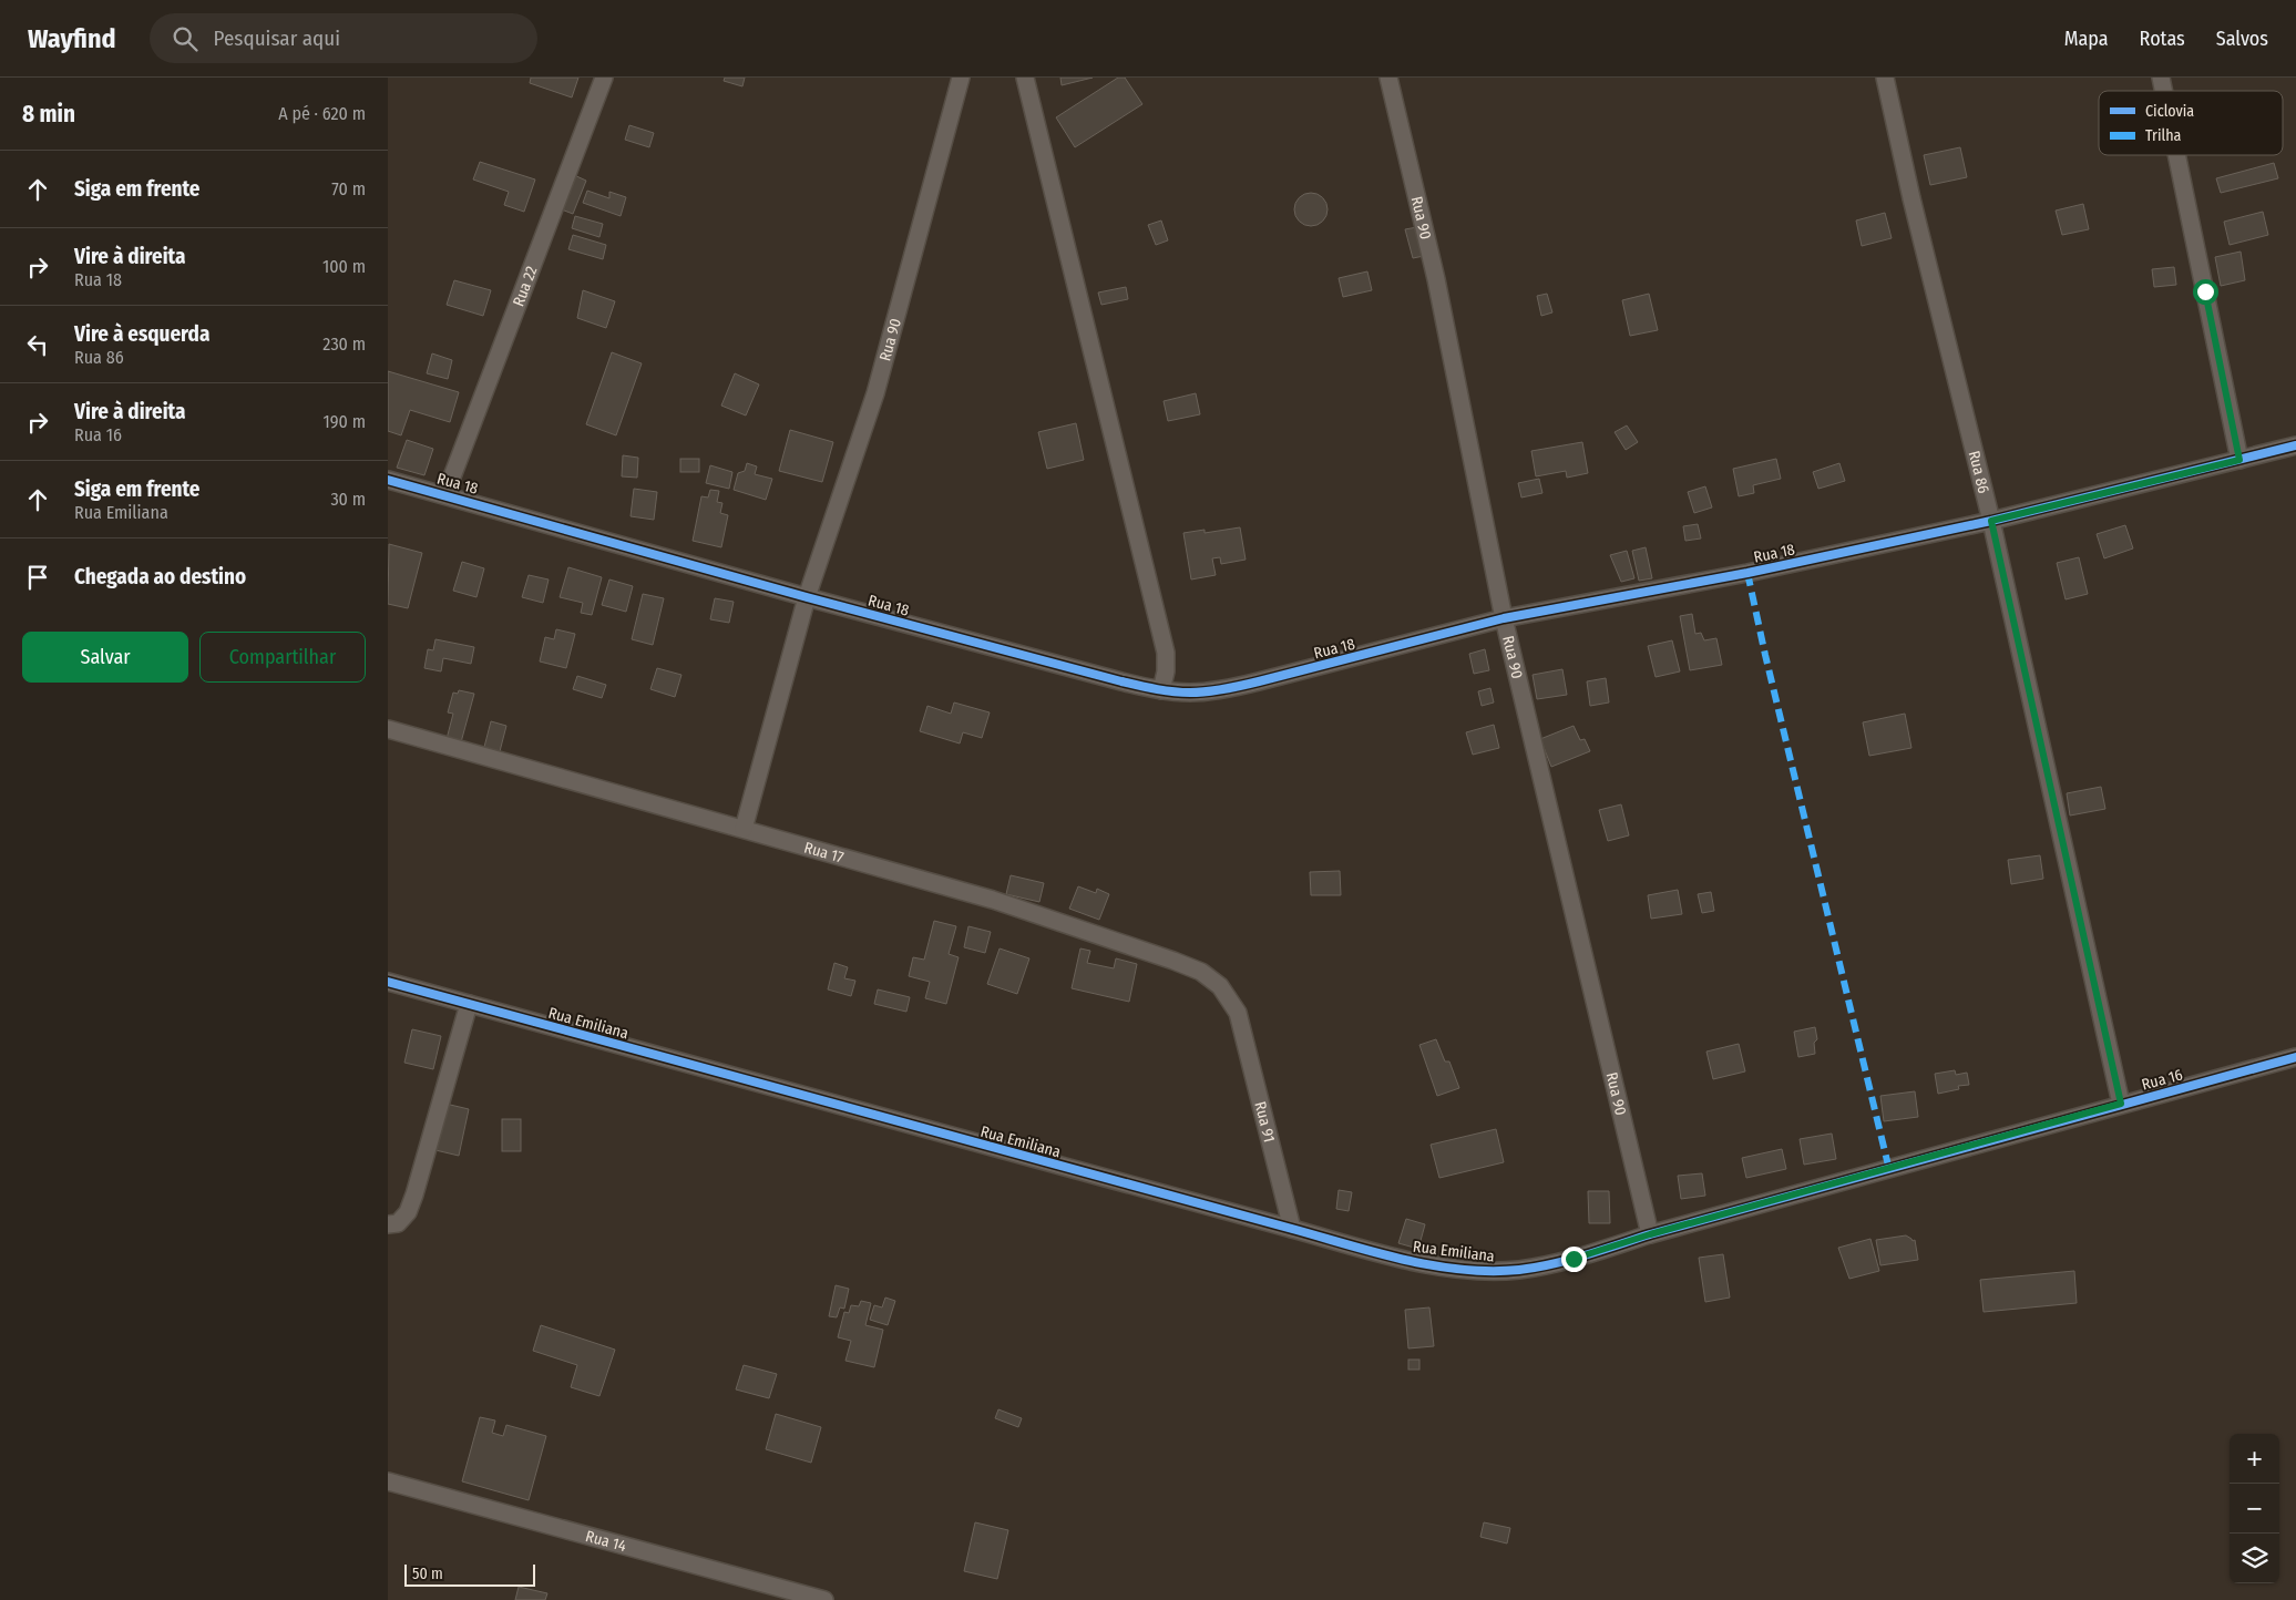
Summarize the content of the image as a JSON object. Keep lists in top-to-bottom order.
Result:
{
  "streets": {
    "street": [
      "Rua 90",
      "Rua 22",
      "Rua 86",
      "Rua 18",
      "Rua 17",
      "Rua Emiliana",
      "Rua 16",
      "Rua 91",
      "Rua 14"
    ]
  },
  "crossings": [
    ["Rua 90", "Rua 18"],
    ["Rua 90", "Rua 17"],
    ["Rua 90", "Rua Emiliana"],
    ["Rua 90", "Rua 16"],
    ["Rua 22", "Rua 18"],
    ["Rua 86", "Rua 18"],
    ["Rua 86", "Rua 16"],
    ["Rua 17", "Rua 91"],
    ["Rua Emiliana", "Rua 16"],
    ["Rua Emiliana", "Rua 91"]
  ],
  "legend": ["Ciclovia", "Trilha"],
  "scale_bar": "50 m",
  "page": {
    "header": "Wayfind",
    "search": "Pesquisar aqui",
    "nav": ["Mapa", "Rotas", "Salvos"],
    "heading": ["8 min", "A pé · 620 m"],
    "list": [
      ["Siga em frente", "70 m"],
      ["Vire à direita", "Rua 18", "100 m"],
      ["Vire à esquerda", "Rua 86", "230 m"],
      ["Vire à direita", "Rua 16", "190 m"],
      ["Siga em frente", "Rua Emiliana", "30 m"],
      "Chegada ao destino"
    ],
    "buttons": ["Salvar", "Compartilhar"],
    "map_buttons": ["+", "−"],
    "scale": "50 m"
  }
}
